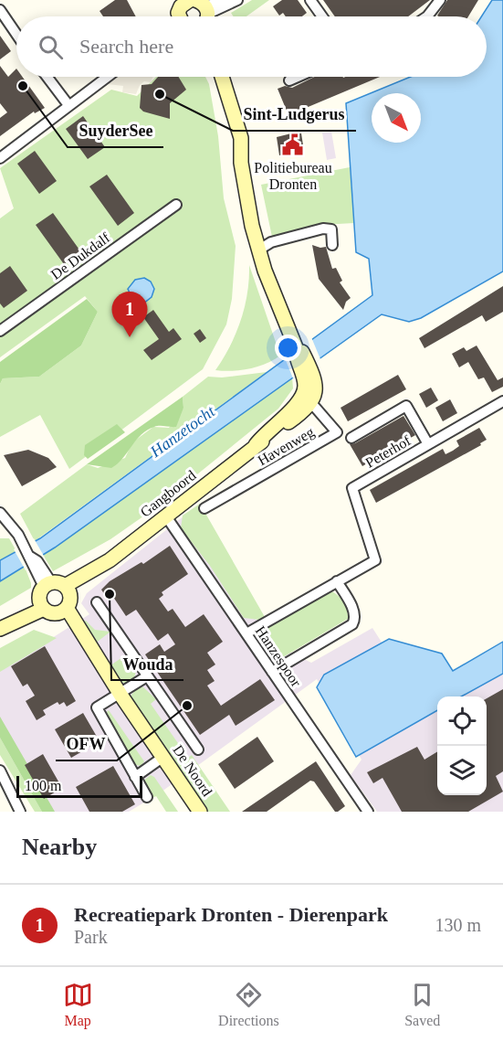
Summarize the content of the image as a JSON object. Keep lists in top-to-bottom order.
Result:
{
  "streets": {
    "main road": ["Gangboord", "De Noord"],
    "street": [
      "De Dukdalf",
      "Havenweg",
      "Peterhof",
      "Hanzespoor"
    ]
  },
  "crossings": [
    ["Havenweg", "Gangboord"],
    ["Gangboord", "Hanzespoor"],
    ["Gangboord", "De Noord"]
  ],
  "water": ["Hanzetocht"],
  "places": {
    "other": [
      "SuyderSee",
      "Sint-Ludgerus",
      "Wouda",
      "OFW"
    ],
    "public building": ["Politiebureau Dronten"]
  },
  "scale_bar": "100 m",
  "north": "bottom right",
  "page": {
    "search": "Search here",
    "pins": "1",
    "scale": "100 m",
    "heading": "Nearby",
    "list": [
      {
        "mark": "1",
        "name": "Recreatiepark Dronten - Dierenpark",
        "note": "Park",
        "value": "130 m"
      }
    ],
    "nav": ["Map", "Directions", "Saved"]
  }
}
